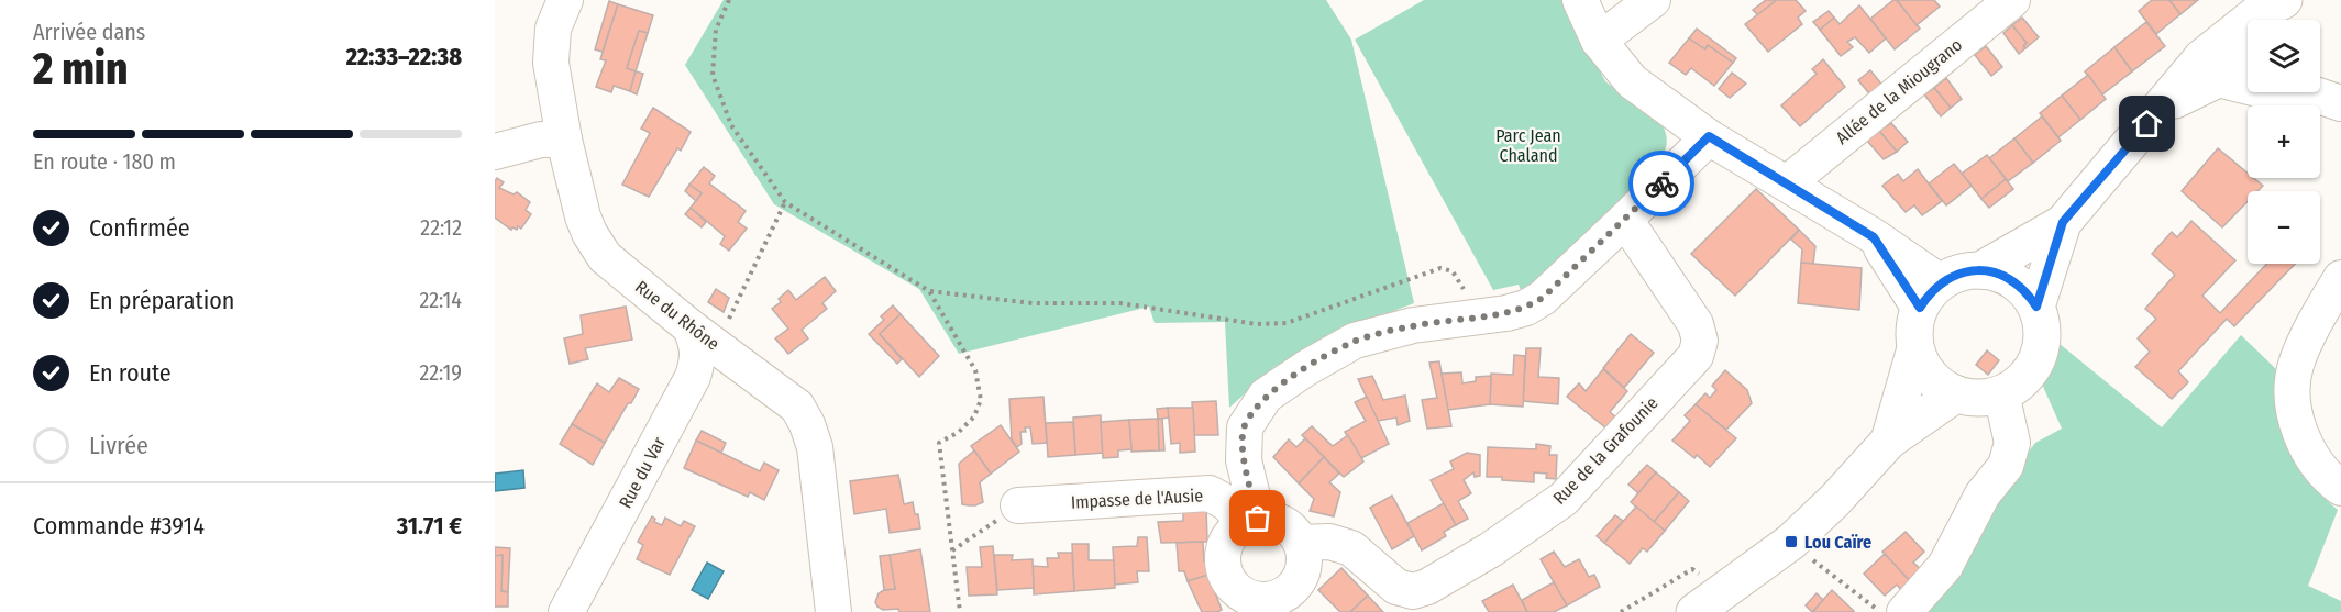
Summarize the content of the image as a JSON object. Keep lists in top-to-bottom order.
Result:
{
  "streets": {
    "street": [
      "Allée de la Miougrano",
      "Rue du Rhône",
      "Rue de la Grafounie",
      "Rue du Var",
      "Impasse de l'Ausie"
    ]
  },
  "crossings": [
    ["Rue du Rhône", "Rue du Var"],
    ["Rue de la Grafounie", "Impasse de l'Ausie"]
  ],
  "parks": ["Parc Jean Chaland"],
  "places": {
    "transit": ["Lou Caïre"]
  },
  "page": {
    "heading": ["2 min", "Arrivée dans", "22:33–22:38"],
    "panel": ["Commande #3914", "31.71 €"],
    "map_buttons": ["+", "−"],
    "bar": "En route · 180 m",
    "list": [
      ["Confirmée", "22:12"],
      ["En préparation", "22:14"],
      ["En route", "22:19"],
      "Livrée"
    ]
  }
}
